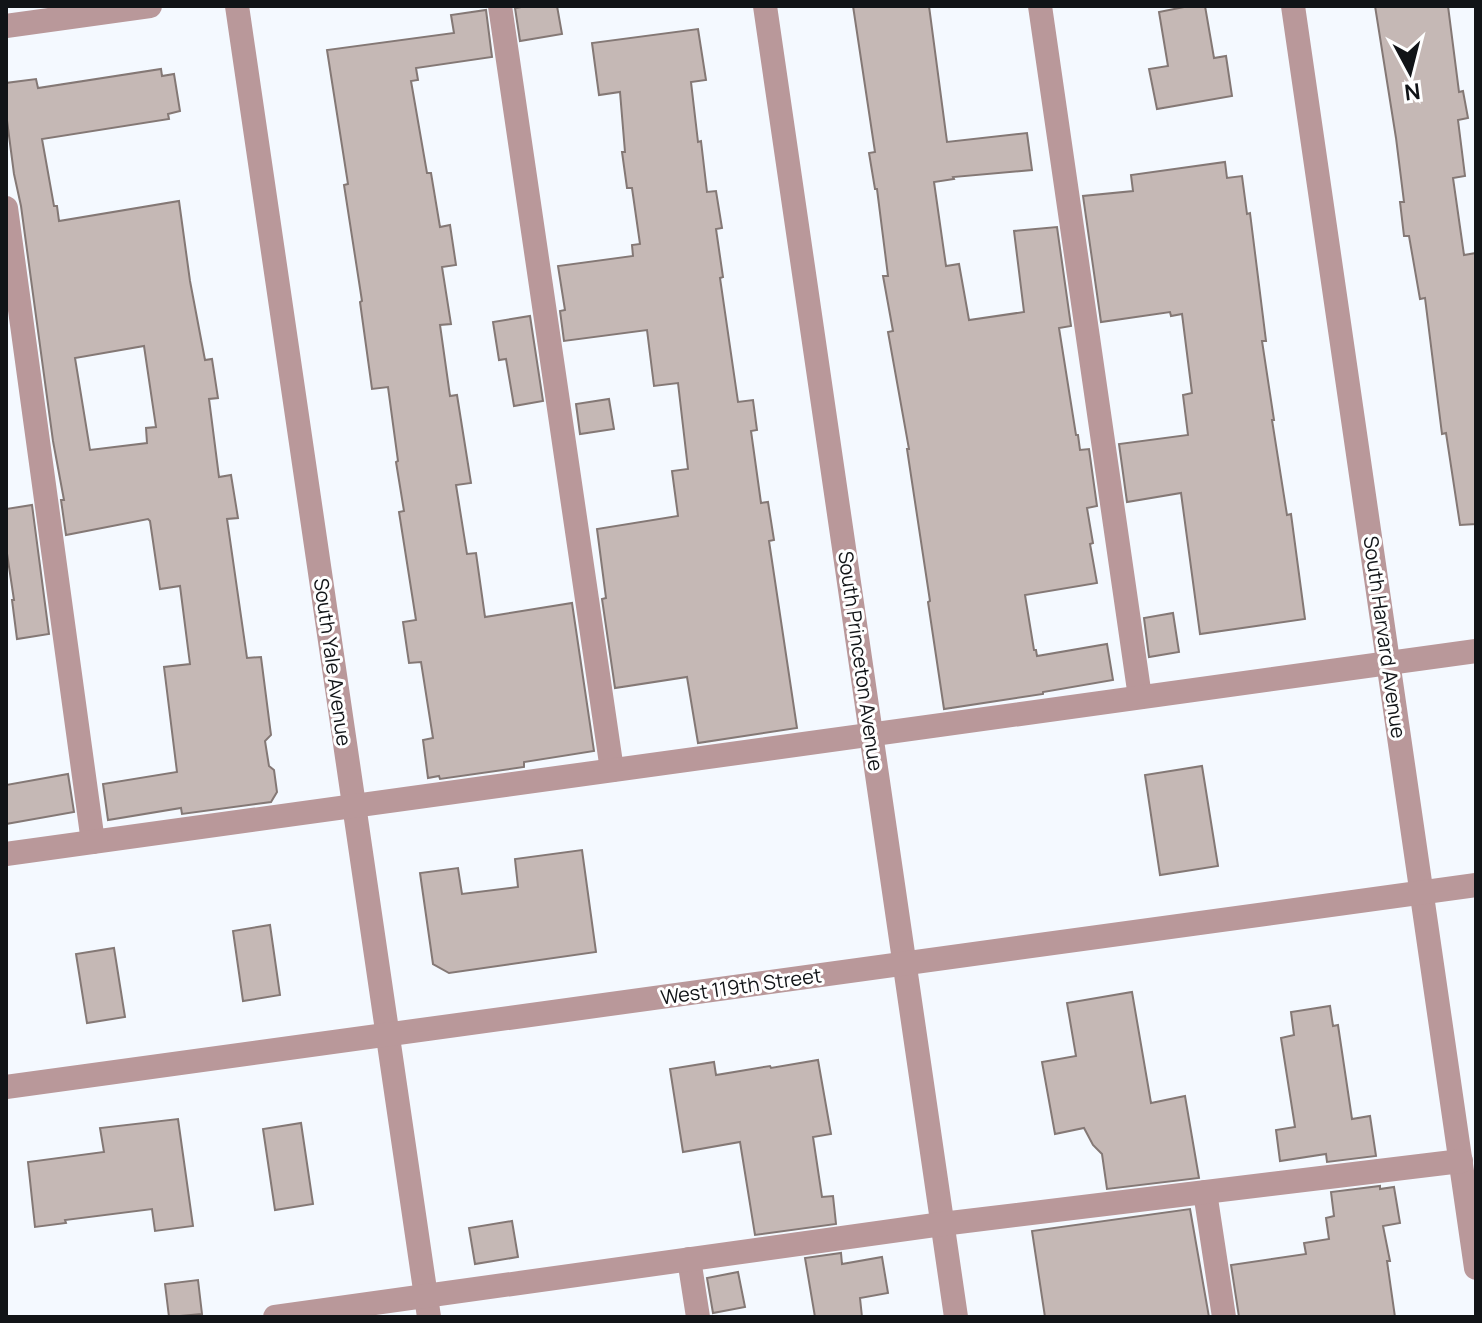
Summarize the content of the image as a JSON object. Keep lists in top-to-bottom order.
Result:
{
  "streets": {
    "street": [
      "South Harvard Avenue",
      "South Princeton Avenue",
      "South Yale Avenue",
      "West 119th Street"
    ]
  },
  "crossings": [
    ["South Harvard Avenue", "West 119th Street"],
    ["South Princeton Avenue", "West 119th Street"],
    ["South Yale Avenue", "West 119th Street"]
  ],
  "north": "bottom"
}
